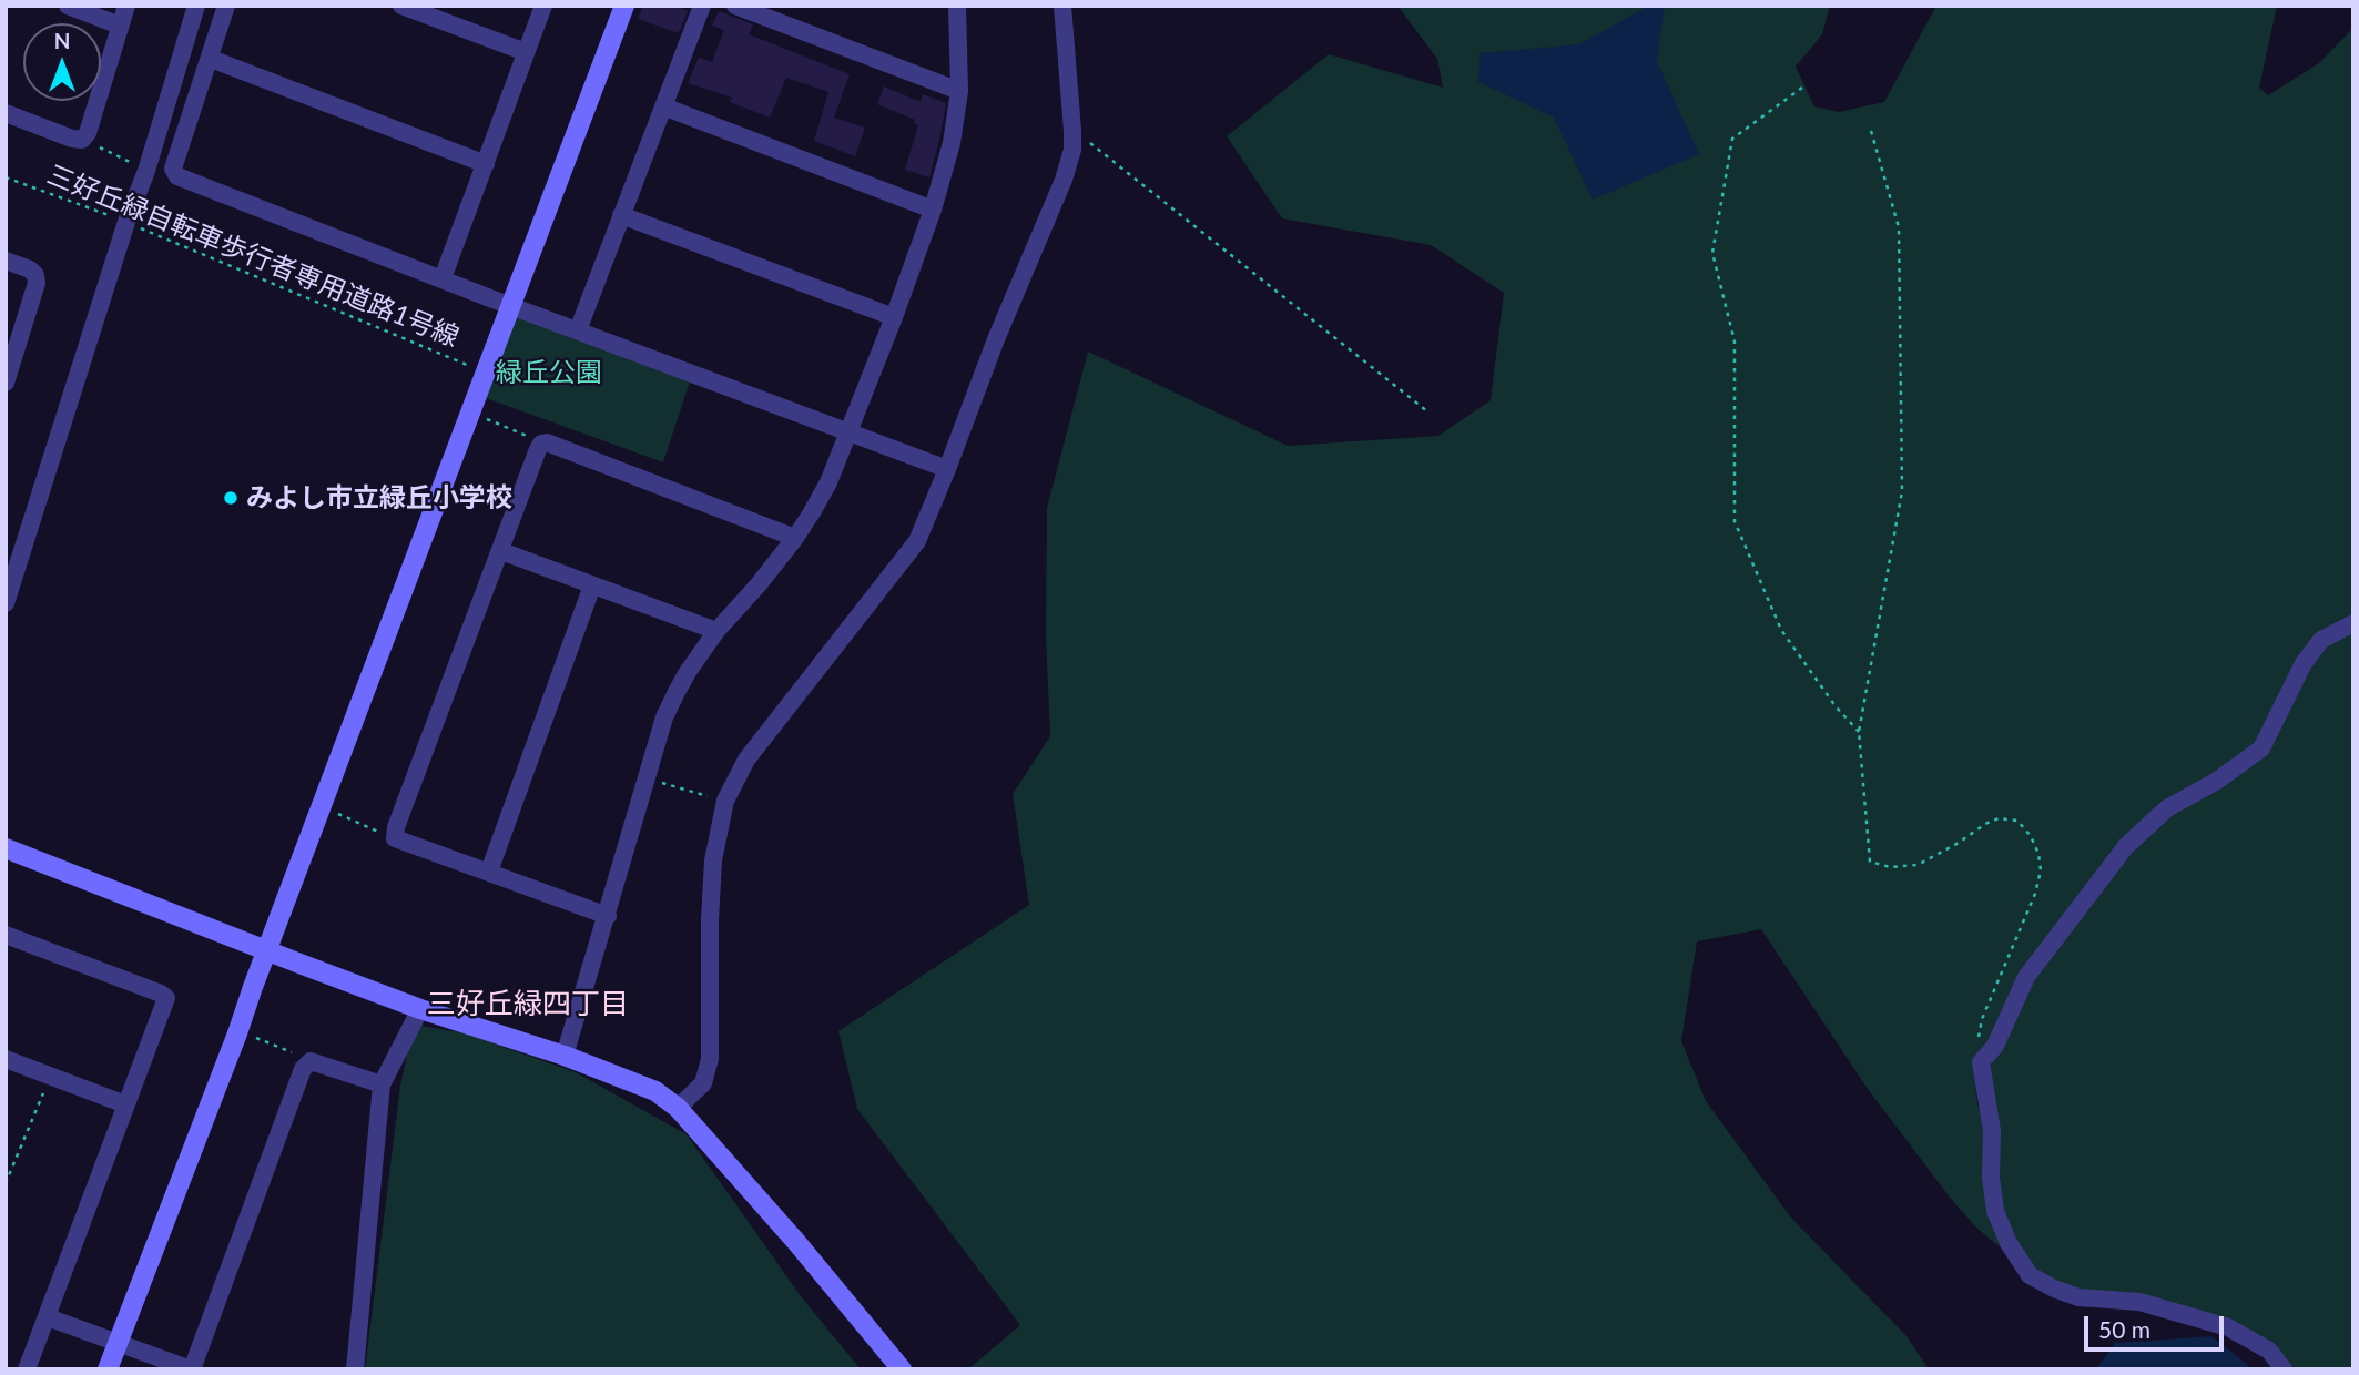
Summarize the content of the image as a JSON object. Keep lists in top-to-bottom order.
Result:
{
  "streets": {
    "path": ["三好丘緑自転車歩行者専用道路1号線"]
  },
  "districts": ["三好丘緑四丁目"],
  "parks": ["緑丘公園"],
  "places": ["みよし市立緑丘小学校"],
  "scale_bar": "50 m",
  "north": "top"
}
